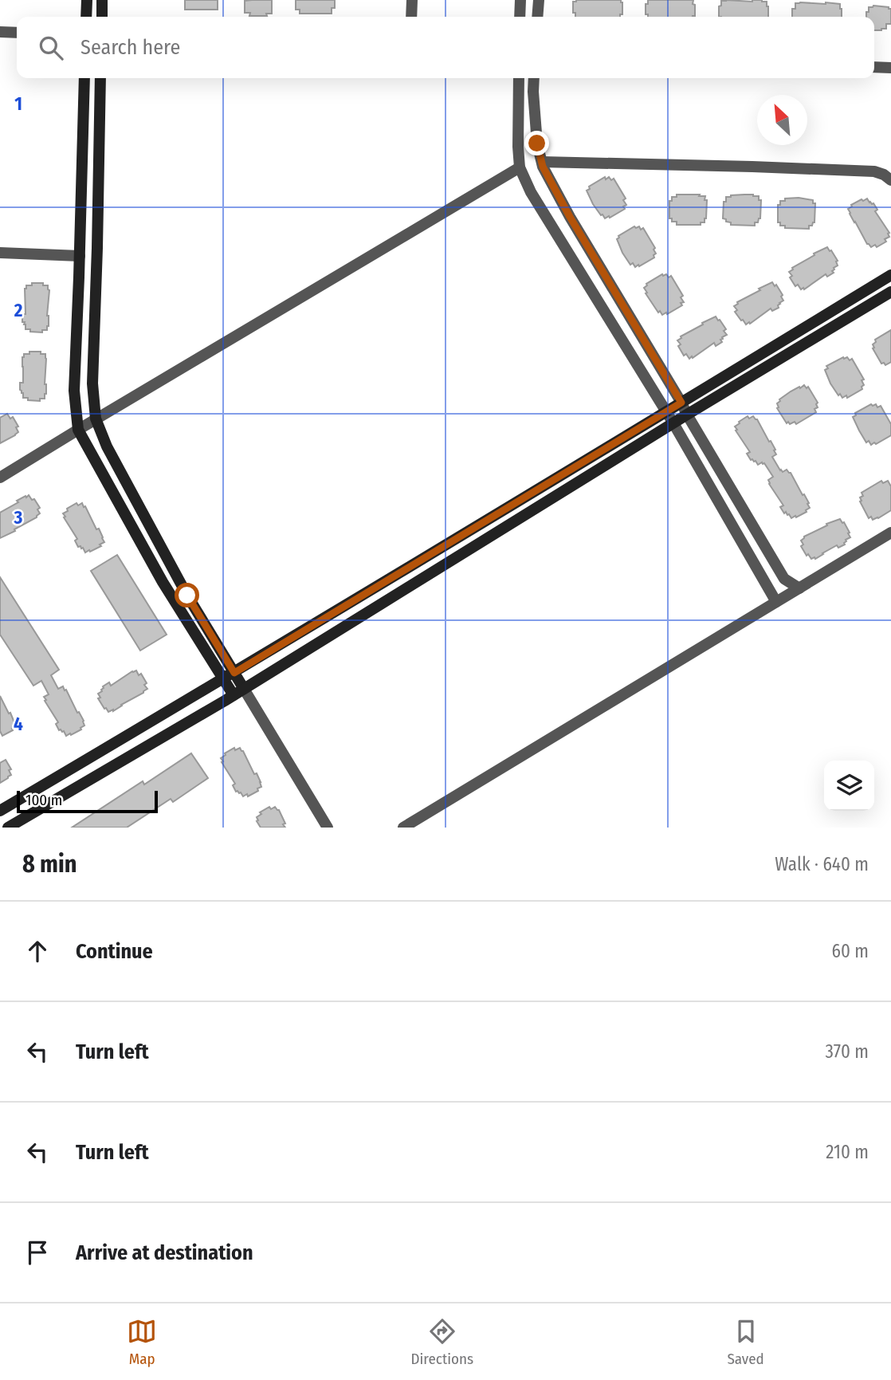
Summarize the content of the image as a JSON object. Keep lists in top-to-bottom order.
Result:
{
  "scale_bar": "100 m",
  "north": "top left",
  "page": {
    "search": "Search here",
    "scale": "100 m",
    "heading": ["8 min", "Walk · 640 m"],
    "list": [
      ["Continue", "60 m"],
      ["Turn left", "370 m"],
      ["Turn left", "210 m"],
      "Arrive at destination"
    ],
    "nav": ["Map", "Directions", "Saved"]
  },
  "grid": {
    "rows": [
      "1",
      "2",
      "3",
      "4"
    ]
  }
}
